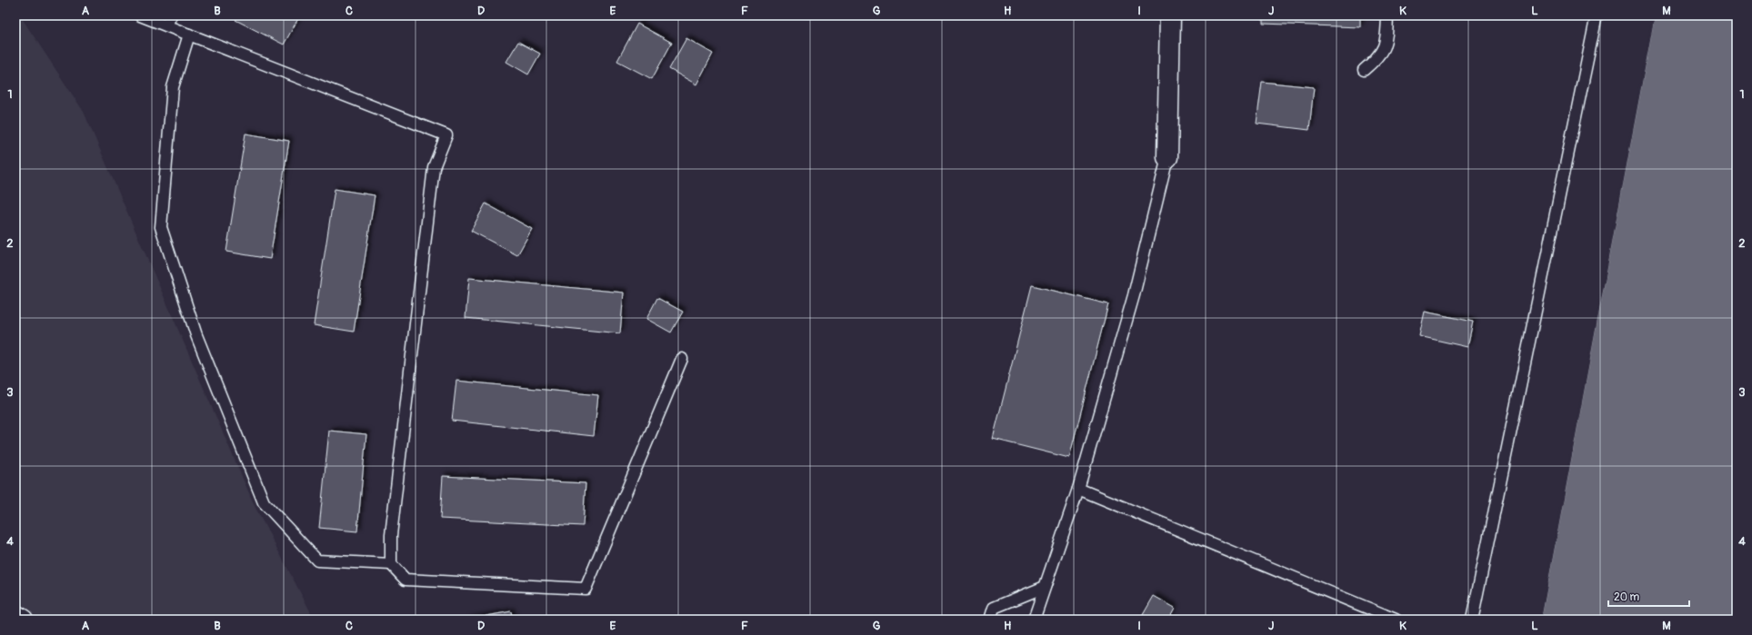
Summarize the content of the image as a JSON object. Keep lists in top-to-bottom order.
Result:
{
  "scale_bar": "20 m",
  "grid": {
    "columns": [
      "A",
      "B",
      "C",
      "D",
      "E",
      "F",
      "G",
      "H",
      "I",
      "J",
      "K",
      "L",
      "M"
    ],
    "rows": [
      "1",
      "2",
      "3",
      "4"
    ]
  }
}
